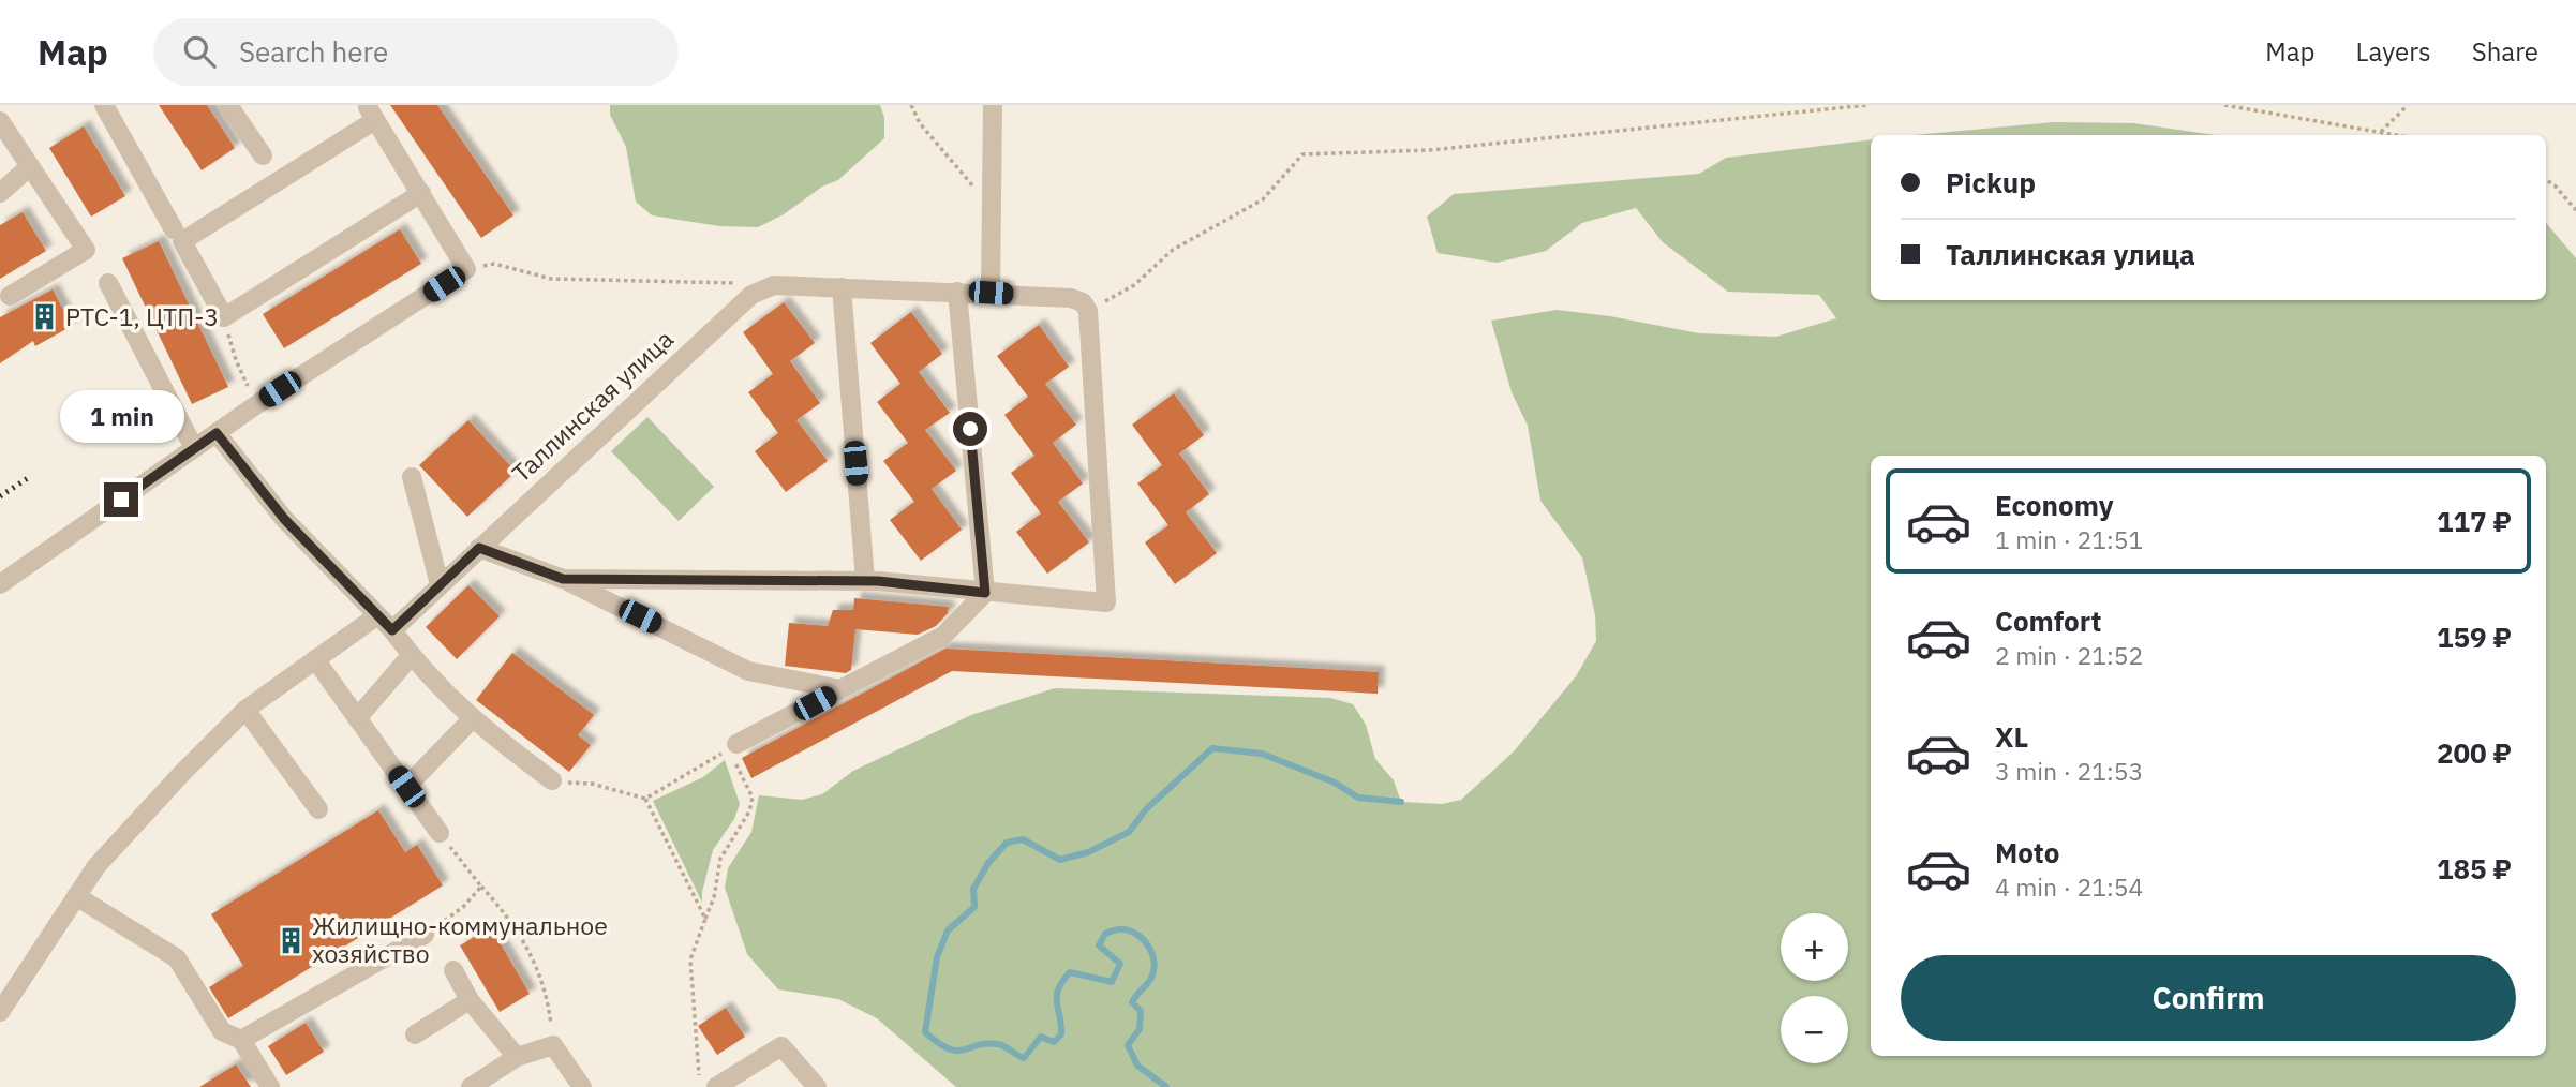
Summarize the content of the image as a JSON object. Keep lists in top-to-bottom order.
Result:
{
  "streets": {
    "street": ["Таллинская улица"]
  },
  "places": {
    "building": ["РТС-1, ЦТП-3", "Жилищно-коммунальное хозяйство"]
  },
  "page": {
    "header": "Map",
    "search": "Search here",
    "nav": ["Map", "Layers", "Share"],
    "banner": ["Pickup", "Таллинская улица"],
    "bubble": "1 min",
    "list": [
      {
        "name": "Economy",
        "note": "1 min · 21:51",
        "value": "117 ₽"
      },
      {
        "name": "Comfort",
        "note": "2 min · 21:52",
        "value": "159 ₽"
      },
      {
        "name": "XL",
        "note": "3 min · 21:53",
        "value": "200 ₽"
      },
      {
        "name": "Moto",
        "note": "4 min · 21:54",
        "value": "185 ₽"
      }
    ],
    "map_buttons": ["+", "−"],
    "buttons": "Confirm"
  }
}
